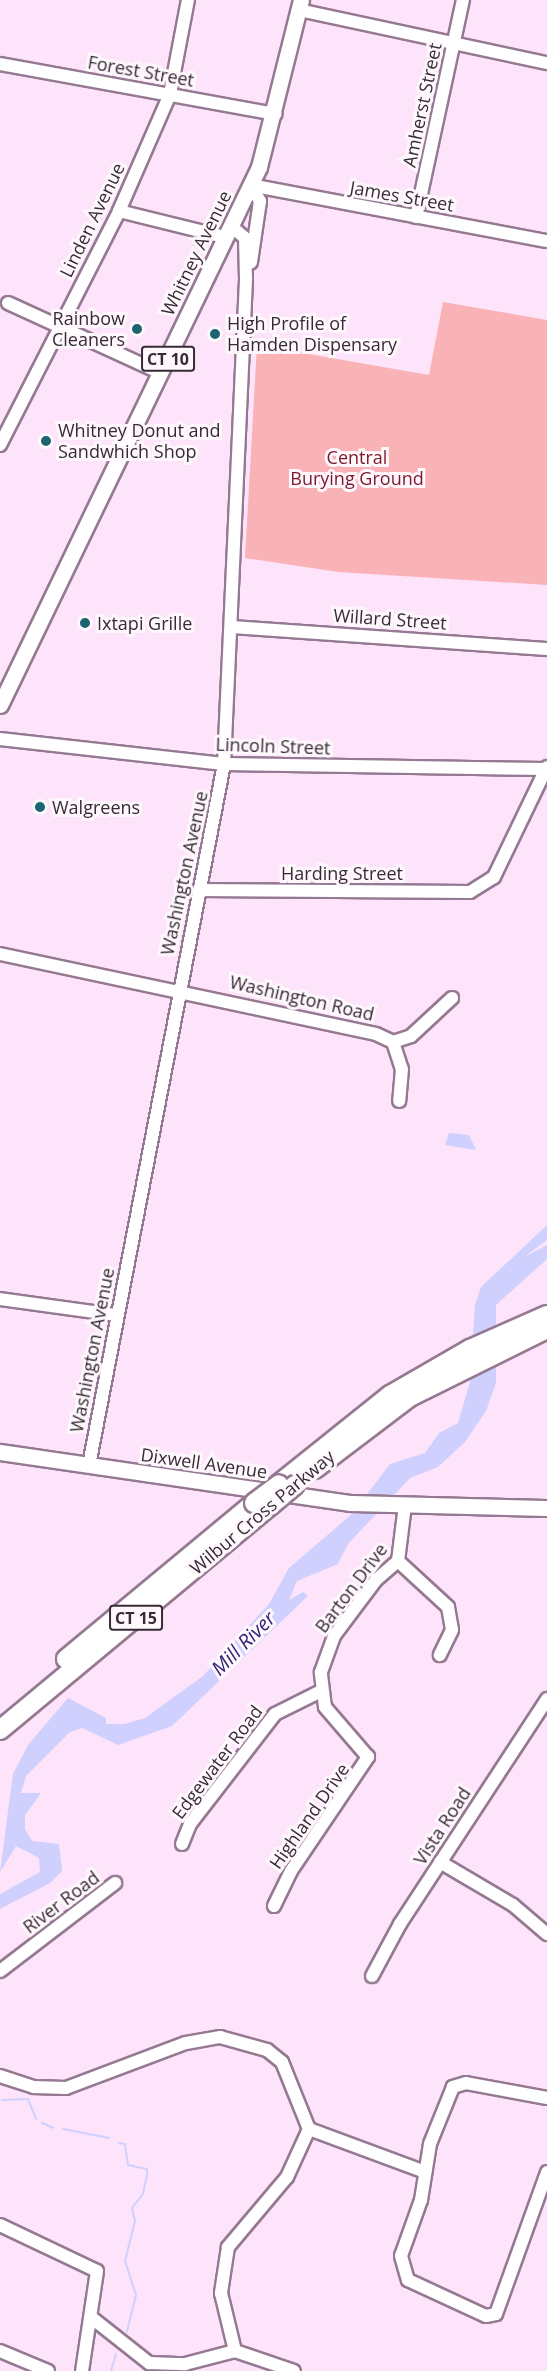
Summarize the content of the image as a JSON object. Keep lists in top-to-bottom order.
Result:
{
  "streets": {
    "highway": ["Wilbur Cross Parkway", "CT 15"],
    "main road": ["Whitney Avenue", "CT 10", "Dixwell Avenue"],
    "street": [
      "Forest Street",
      "Amherst Street",
      "James Street",
      "Linden Avenue",
      "Willard Street",
      "Lincoln Street",
      "Washington Avenue",
      "Harding Street",
      "Washington Road",
      "Barton Drive",
      "Edgewater Road",
      "Highland Drive",
      "Vista Road",
      "River Road"
    ]
  },
  "crossings": [
    ["Forest Street", "Linden Avenue"],
    ["Forest Street", "Whitney Avenue"],
    ["Amherst Street", "James Street"],
    ["James Street", "Whitney Avenue"],
    ["James Street", "Washington Avenue"],
    ["Whitney Avenue", "Washington Avenue"],
    ["Willard Street", "Washington Avenue"],
    ["Lincoln Street", "Washington Avenue"],
    ["Lincoln Street", "Harding Street"],
    ["Washington Avenue", "Harding Street"],
    ["Washington Avenue", "Washington Road"],
    ["Washington Avenue", "Dixwell Avenue"],
    ["Dixwell Avenue", "Barton Drive"],
    ["Barton Drive", "Edgewater Road"],
    ["Barton Drive", "Highland Drive"],
    ["Edgewater Road", "Highland Drive"]
  ],
  "water": ["Mill River"],
  "parks": ["Central Burying Ground"],
  "places": [
    "Rainbow Cleaners",
    "High Profile of Hamden Dispensary",
    "Whitney Donut and Sandwhich Shop",
    "Ixtapi Grille",
    "Walgreens"
  ]
}
